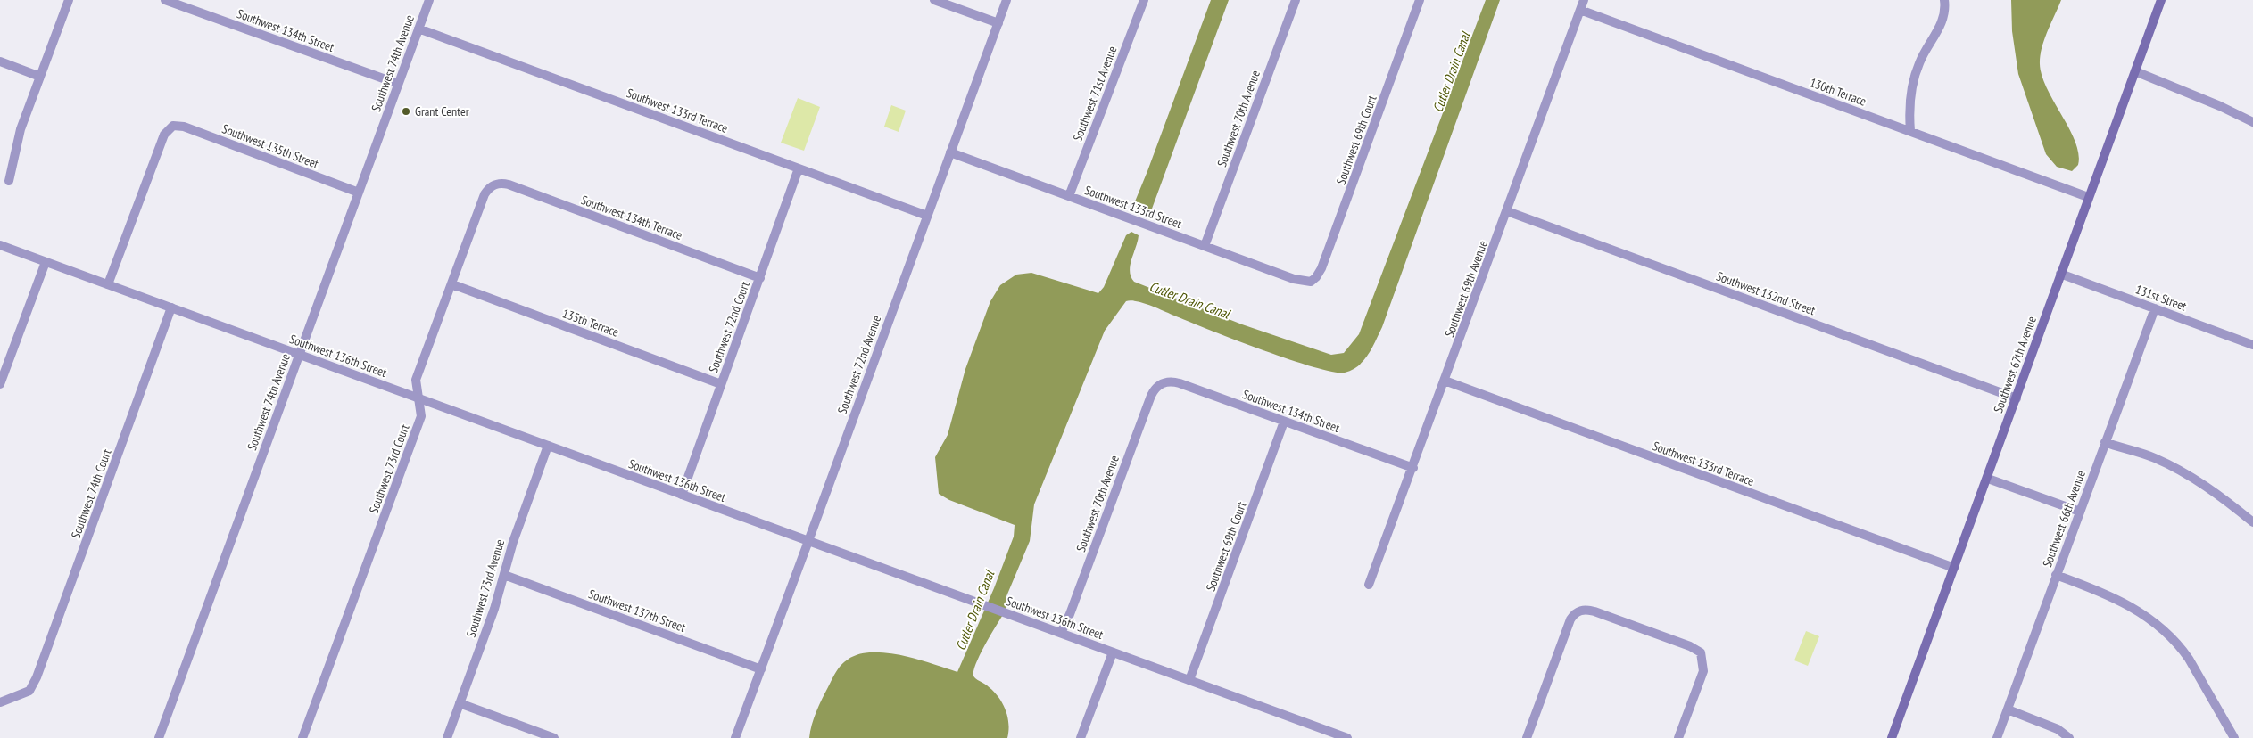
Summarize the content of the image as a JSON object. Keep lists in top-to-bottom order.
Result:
{
  "streets": {
    "main road": ["Southwest 67th Avenue"],
    "street": [
      "Southwest 134th Street",
      "Southwest 74th Avenue",
      "130th Terrace",
      "Southwest 71st Avenue",
      "Southwest 133rd Terrace",
      "Southwest 70th Avenue",
      "Southwest 69th Court",
      "Southwest 135th Street",
      "Southwest 133rd Street",
      "Southwest 134th Terrace",
      "Southwest 69th Avenue",
      "Southwest 132nd Street",
      "131st Street",
      "135th Terrace",
      "Southwest 72nd Court",
      "Southwest 136th Street",
      "Southwest 72nd Avenue",
      "Southwest 73rd Court",
      "Southwest 74th Court",
      "Southwest 66th Avenue",
      "Southwest 73rd Avenue",
      "Southwest 137th Street"
    ]
  },
  "crossings": [
    ["Southwest 134th Street", "Southwest 74th Avenue"],
    ["Southwest 134th Street", "Southwest 70th Avenue"],
    ["Southwest 134th Street", "Southwest 69th Court"],
    ["Southwest 134th Street", "Southwest 69th Avenue"],
    ["Southwest 74th Avenue", "Southwest 133rd Terrace"],
    ["Southwest 74th Avenue", "Southwest 135th Street"],
    ["Southwest 74th Avenue", "Southwest 136th Street"],
    ["130th Terrace", "Southwest 69th Avenue"],
    ["130th Terrace", "Southwest 67th Avenue"],
    ["Southwest 71st Avenue", "Southwest 133rd Street"],
    ["Southwest 133rd Terrace", "Southwest 69th Avenue"],
    ["Southwest 133rd Terrace", "Southwest 72nd Court"],
    ["Southwest 133rd Terrace", "Southwest 72nd Avenue"],
    ["Southwest 133rd Terrace", "Southwest 67th Avenue"],
    ["Southwest 70th Avenue", "Southwest 133rd Street"],
    ["Southwest 70th Avenue", "Southwest 136th Street"],
    ["Southwest 69th Court", "Southwest 133rd Street"],
    ["Southwest 69th Court", "Southwest 136th Street"],
    ["Southwest 135th Street", "Southwest 136th Street"],
    ["Southwest 133rd Street", "Southwest 72nd Avenue"],
    ["Southwest 134th Terrace", "Southwest 72nd Court"],
    ["Southwest 134th Terrace", "Southwest 73rd Court"],
    ["Southwest 69th Avenue", "Southwest 132nd Street"],
    ["Southwest 132nd Street", "Southwest 67th Avenue"],
    ["131st Street", "Southwest 67th Avenue"],
    ["131st Street", "Southwest 66th Avenue"],
    ["135th Terrace", "Southwest 72nd Court"],
    ["135th Terrace", "Southwest 73rd Court"],
    ["Southwest 72nd Court", "Southwest 136th Street"],
    ["Southwest 136th Street", "Southwest 72nd Avenue"],
    ["Southwest 136th Street", "Southwest 73rd Court"],
    ["Southwest 136th Street", "Southwest 74th Court"],
    ["Southwest 136th Street", "Southwest 73rd Avenue"],
    ["Southwest 72nd Avenue", "Southwest 137th Street"],
    ["Southwest 73rd Avenue", "Southwest 137th Street"]
  ],
  "water": ["Cutler Drain Canal"],
  "places": ["Grant Center"]
}
